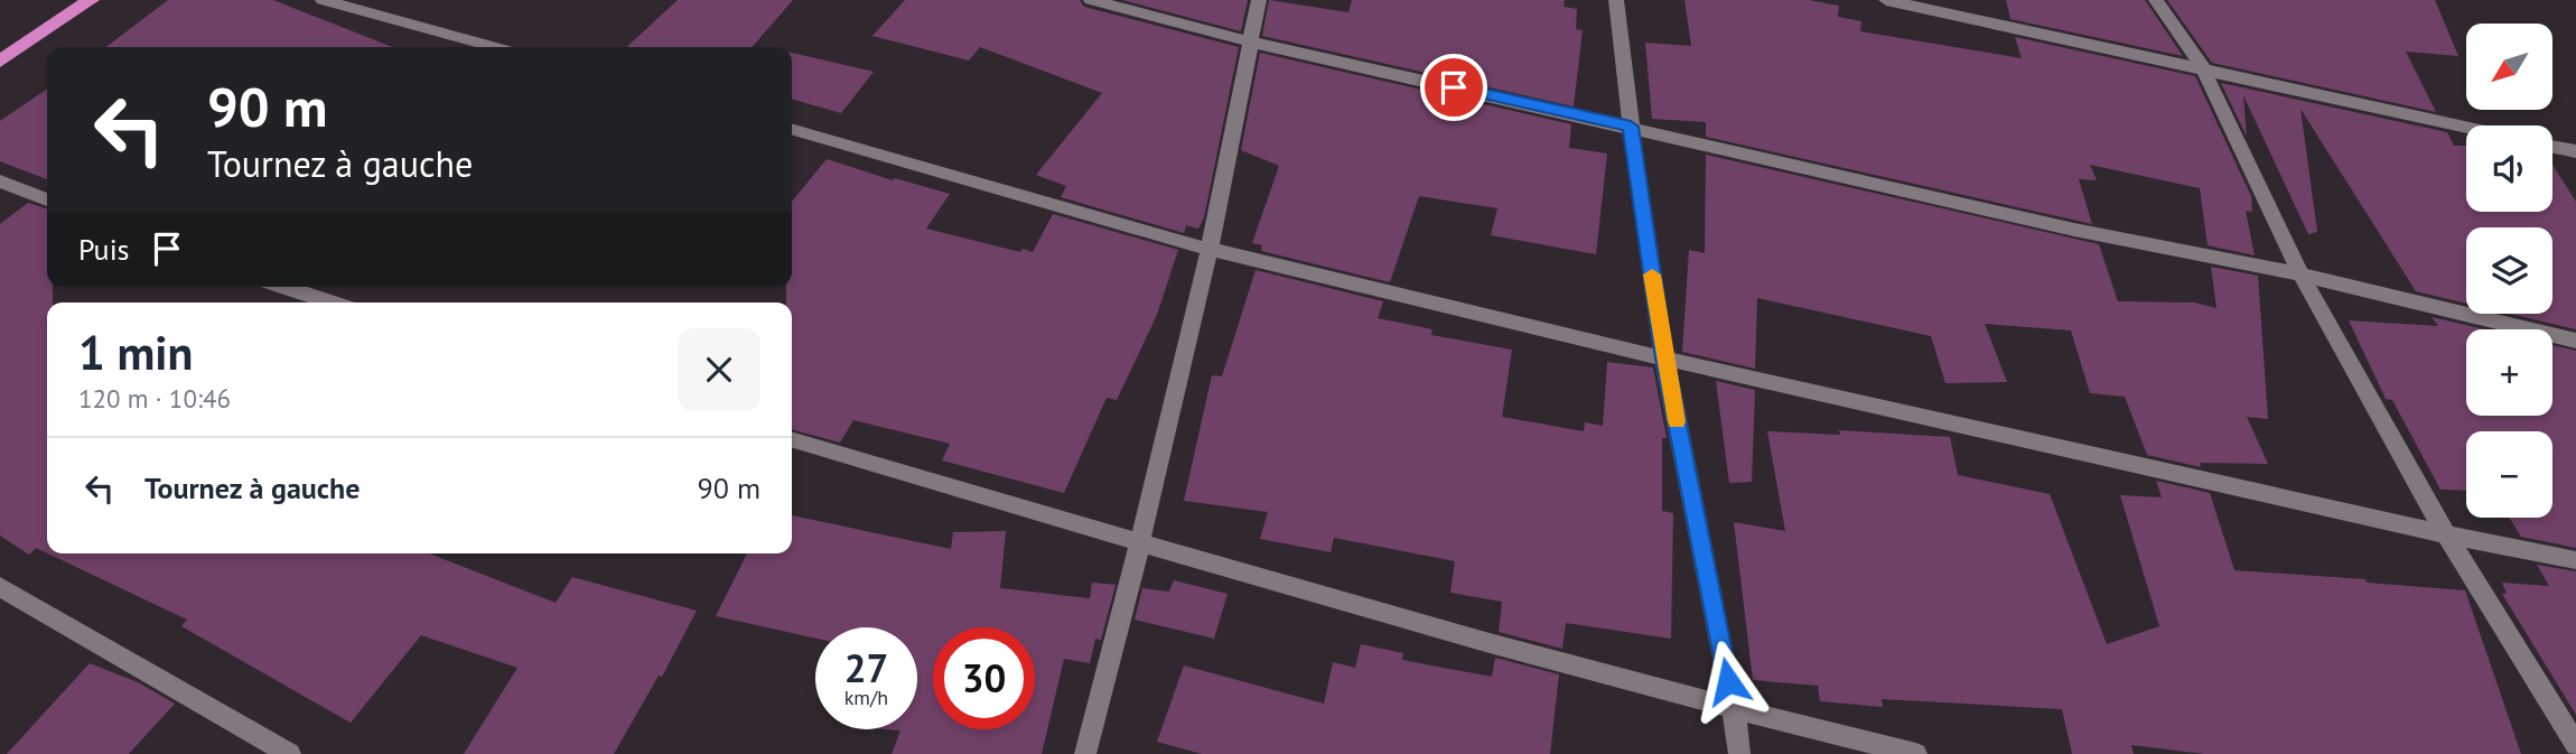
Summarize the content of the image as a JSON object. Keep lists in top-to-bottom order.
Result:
{
  "north": "bottom left",
  "page": {
    "map_buttons": ["+", "−"],
    "turn": ["90 m", "Tournez à gauche"],
    "then": "Puis",
    "heading": ["1 min", "120 m · 10:46"],
    "list": [
      {
        "name": "Tournez à gauche",
        "value": "90 m"
      }
    ],
    "speed": "27 km/h",
    "limit": "30"
  }
}
